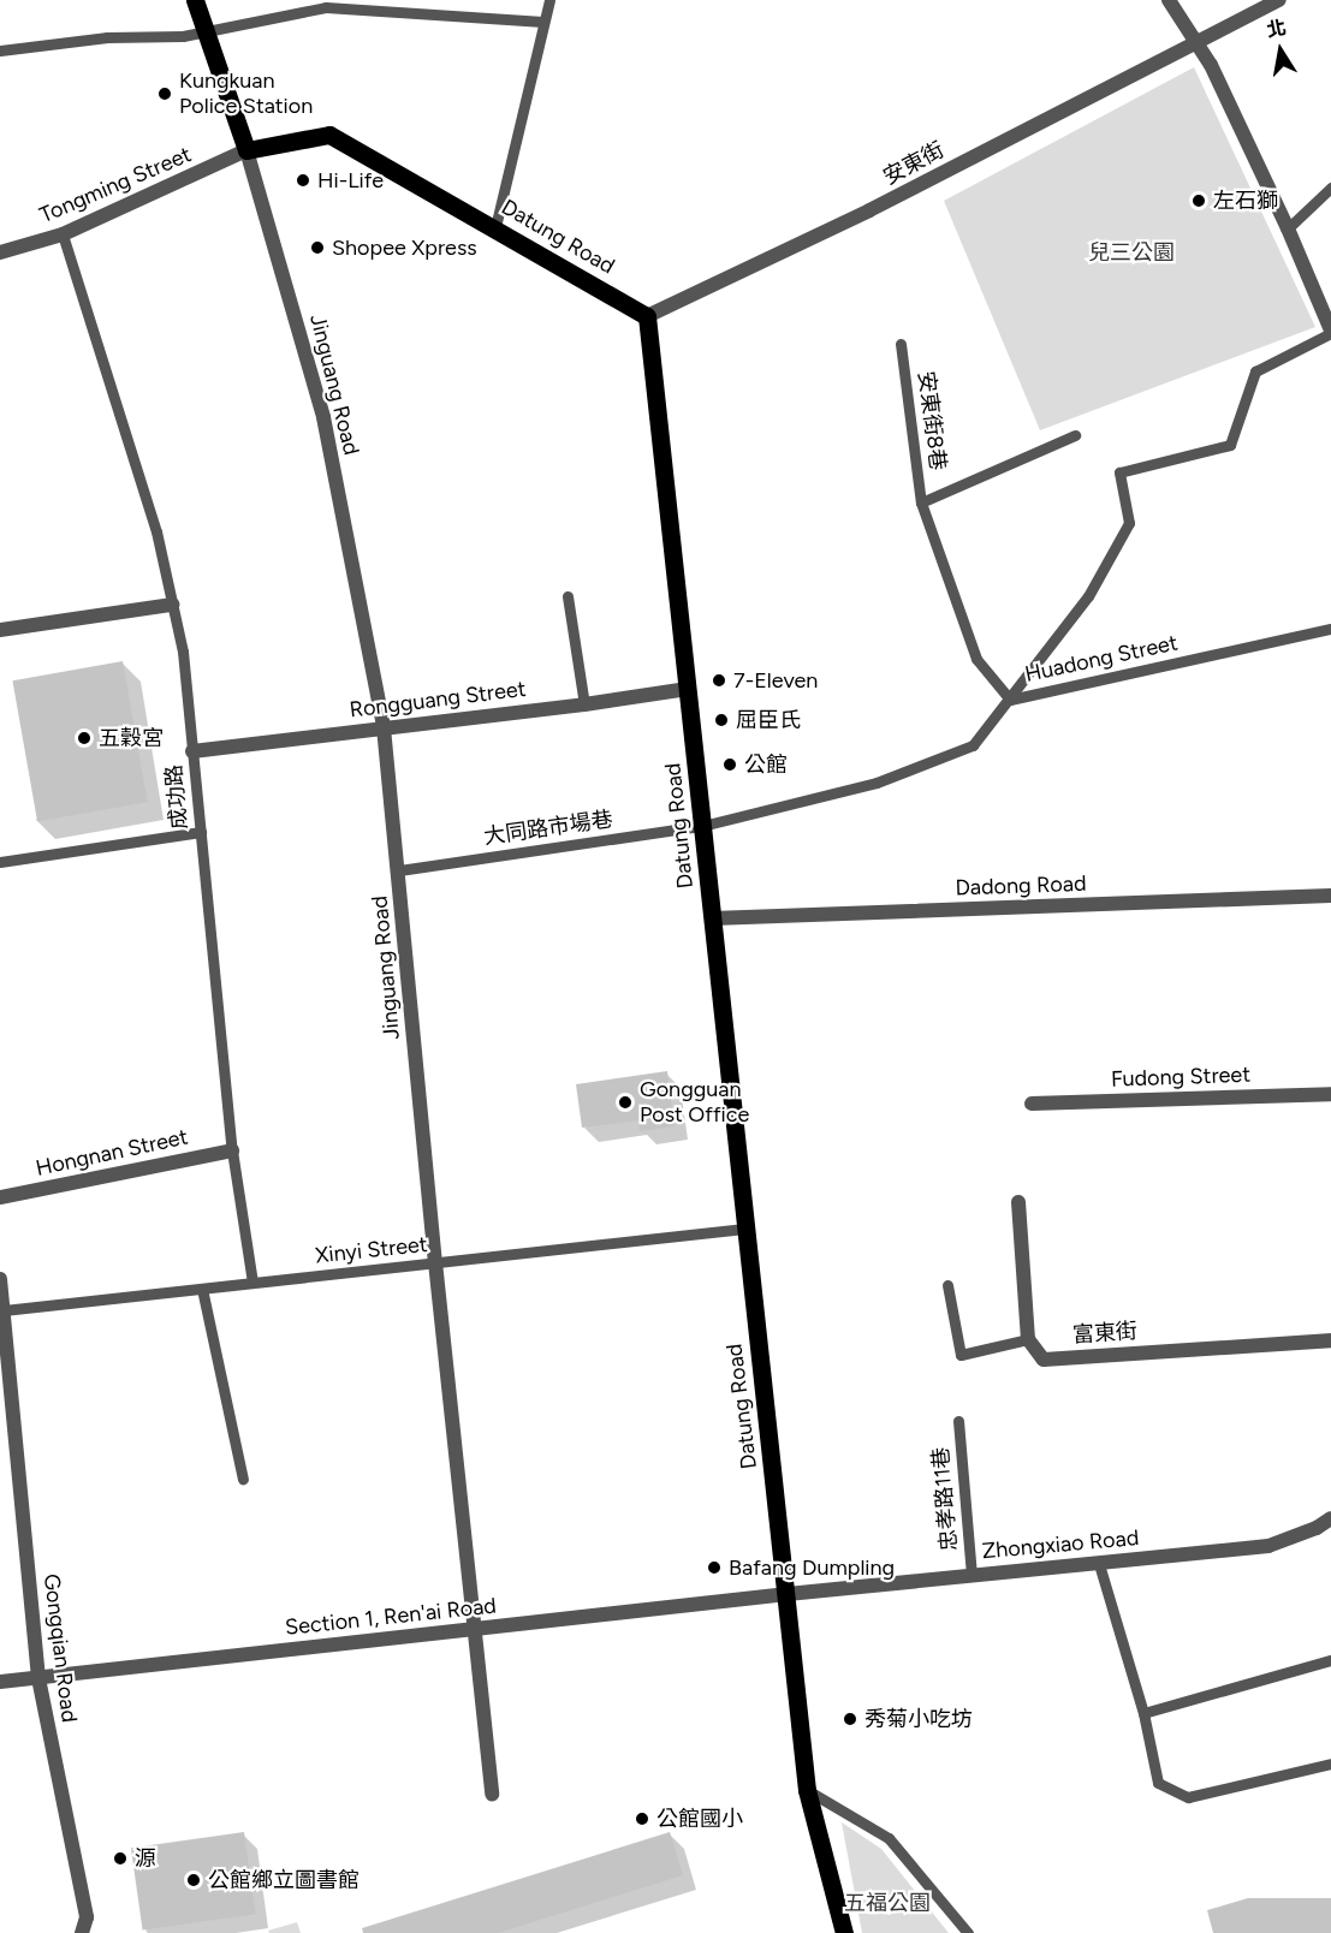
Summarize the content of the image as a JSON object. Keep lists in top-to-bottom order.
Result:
{
  "streets": {
    "main road": ["Datung Road"],
    "street": [
      "安東街",
      "Tongming Street",
      "Jinguang Road",
      "Rongguang Street",
      "Dadong Road",
      "Fudong Street",
      "Hongnan Street",
      "富東街",
      "Zhongxiao Road",
      "Section 1, Ren'ai Road",
      "Gongqian Road"
    ],
    "lane": [
      "安東街8巷",
      "Huadong Street",
      "成功路",
      "大同路市場巷",
      "Xinyi Street",
      "忠孝路11巷"
    ]
  },
  "crossings": [
    ["安東街", "Datung Road"],
    ["Tongming Street", "Datung Road"],
    ["Tongming Street", "Jinguang Road"],
    ["Tongming Street", "成功路"],
    ["Datung Road", "Jinguang Road"],
    ["Datung Road", "Rongguang Street"],
    ["Datung Road", "大同路市場巷"],
    ["Datung Road", "Dadong Road"],
    ["Datung Road", "Xinyi Street"],
    ["Datung Road", "Zhongxiao Road"],
    ["Datung Road", "Section 1, Ren'ai Road"],
    ["Jinguang Road", "Rongguang Street"],
    ["Jinguang Road", "大同路市場巷"],
    ["Jinguang Road", "Xinyi Street"],
    ["Jinguang Road", "Section 1, Ren'ai Road"],
    ["安東街8巷", "Huadong Street"],
    ["Huadong Street", "大同路市場巷"],
    ["Rongguang Street", "成功路"],
    ["成功路", "Hongnan Street"],
    ["成功路", "Xinyi Street"],
    ["Xinyi Street", "Gongqian Road"],
    ["忠孝路11巷", "Zhongxiao Road"],
    ["Zhongxiao Road", "Section 1, Ren'ai Road"],
    ["Section 1, Ren'ai Road", "Gongqian Road"]
  ],
  "parks": ["兒三公園", "五福公園"],
  "places": [
    "Kungkuan Police Station",
    "Hi-Life",
    "左石獅",
    "Shopee Xpress",
    "7-Eleven",
    "屈臣氏",
    "五穀宮",
    "公館",
    "Gongguan Post Office",
    "Bafang Dumpling",
    "秀菊小吃坊",
    "公館國小",
    "源",
    "公館鄉立圖書館"
  ],
  "north": "top"
}
